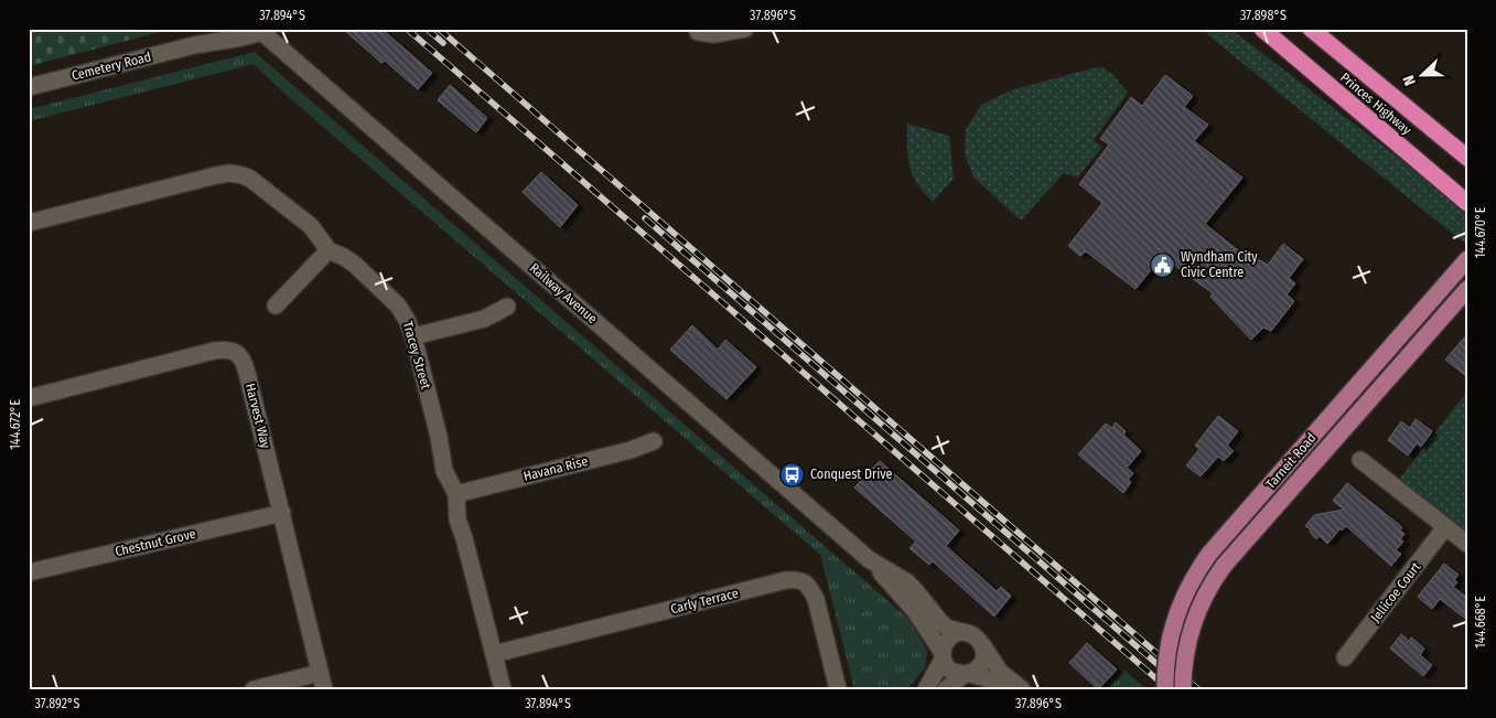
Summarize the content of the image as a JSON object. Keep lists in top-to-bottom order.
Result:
{
  "streets": {
    "highway": ["Princes Highway"],
    "main road": ["Tarneit Road"],
    "street": [
      "Cemetery Road",
      "Railway Avenue",
      "Tracey Street",
      "Harvest Way",
      "Havana Rise",
      "Chestnut Grove",
      "Jellicoe Court",
      "Carly Terrace"
    ]
  },
  "crossings": [
    ["Cemetery Road", "Railway Avenue"],
    ["Tracey Street", "Havana Rise"],
    ["Tracey Street", "Carly Terrace"],
    ["Harvest Way", "Chestnut Grove"]
  ],
  "places": {
    "public building": ["Wyndham City Civic Centre"],
    "bus stop": ["Conquest Drive"]
  },
  "north": "left",
  "coordinates": [
    "37.894°S",
    "37.896°S",
    "37.898°S",
    "144.670°E",
    "144.672°E",
    "144.668°E",
    "37.892°S"
  ]
}
